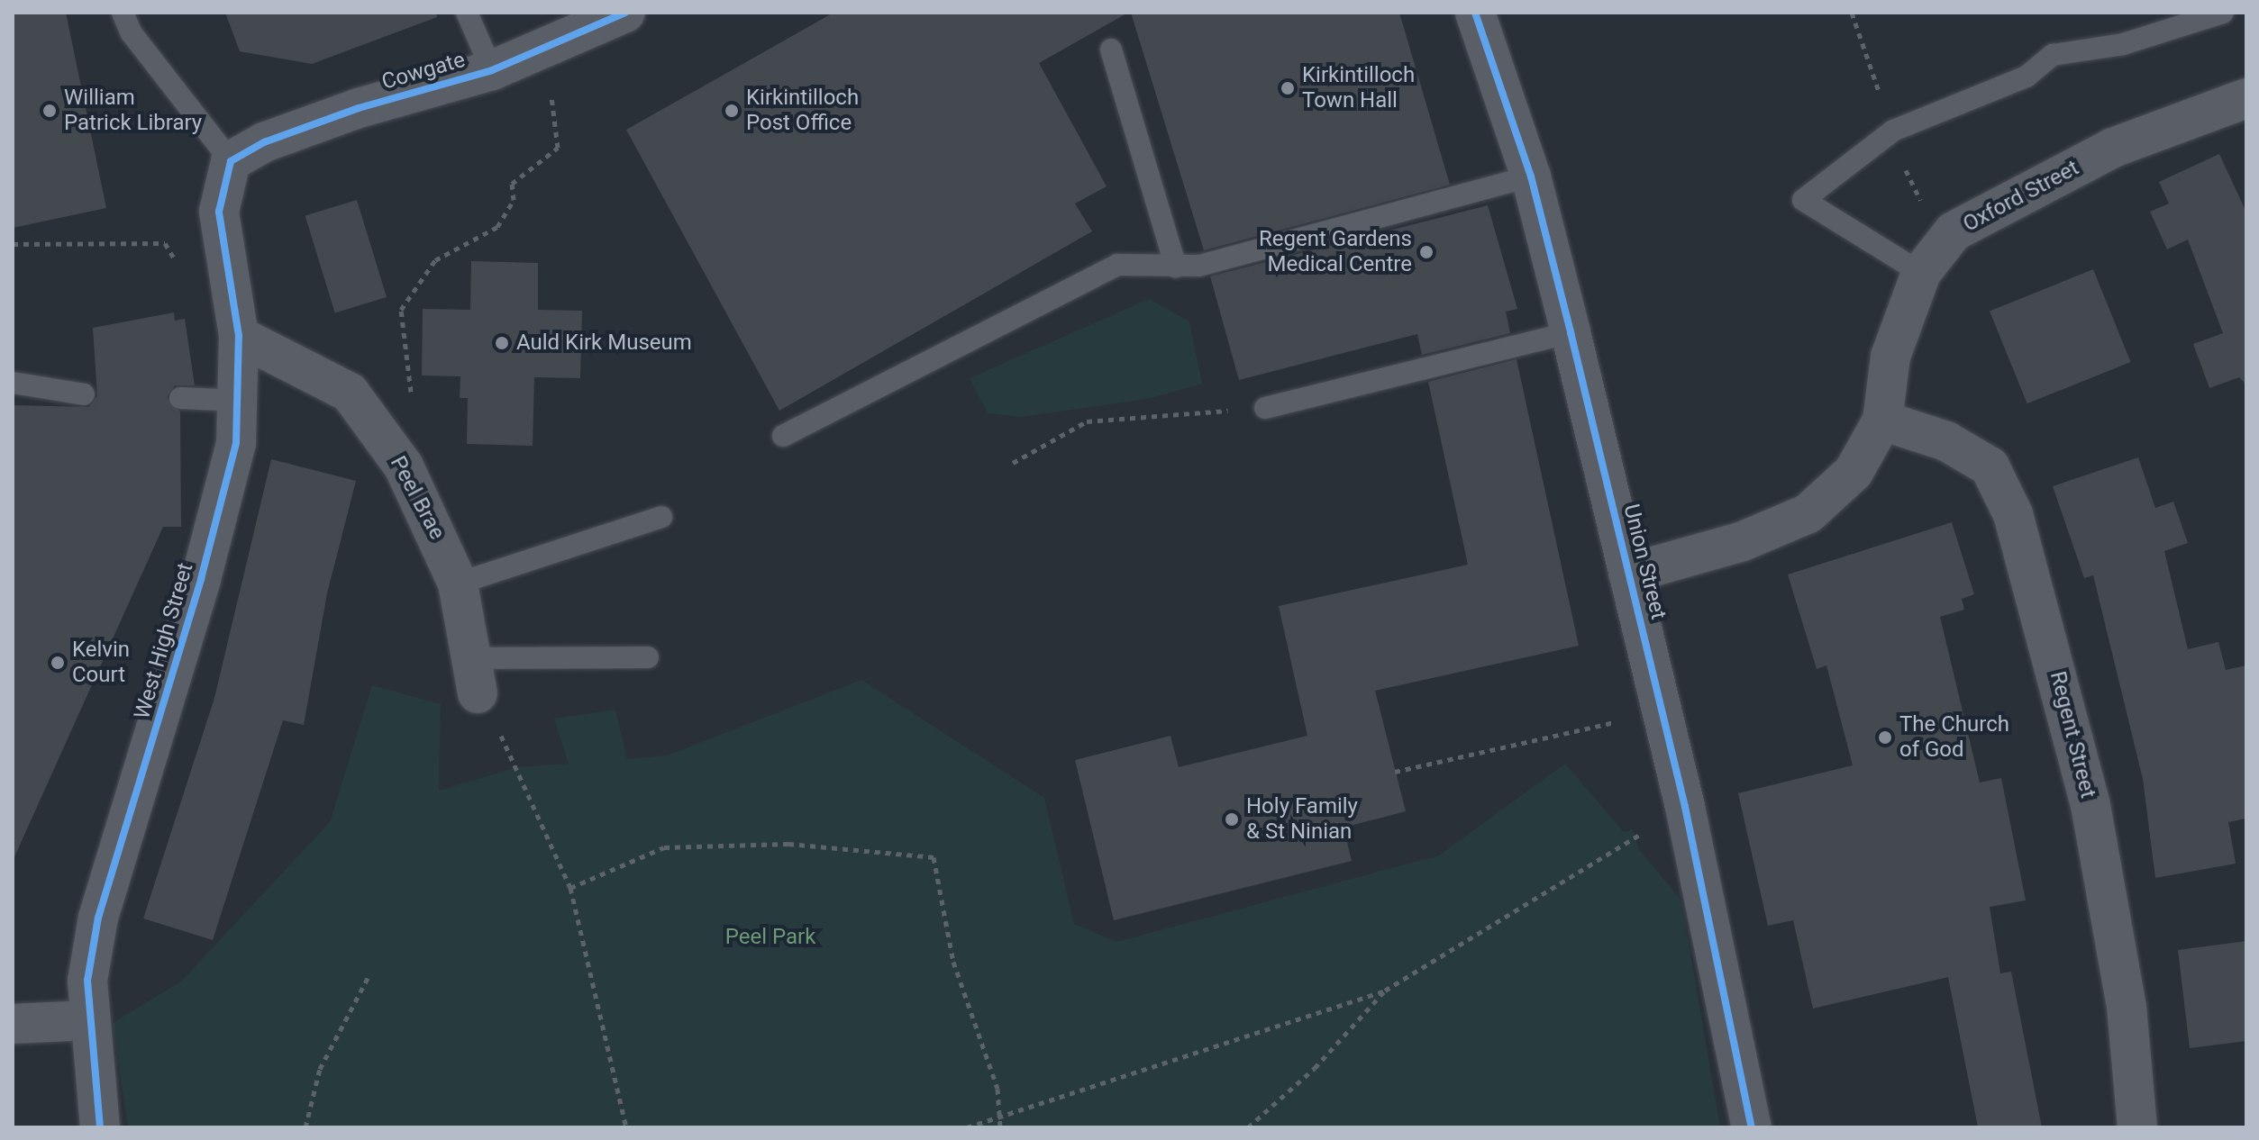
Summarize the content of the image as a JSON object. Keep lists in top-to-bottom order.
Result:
{
  "streets": {
    "street": [
      "Cowgate",
      "Oxford Street",
      "Peel Brae",
      "Union Street",
      "West High Street",
      "Regent Street"
    ]
  },
  "crossings": [
    ["Cowgate", "West High Street"],
    ["Oxford Street", "Union Street"],
    ["Oxford Street", "Regent Street"],
    ["Peel Brae", "West High Street"]
  ],
  "parks": ["Peel Park"],
  "places": [
    "Kirkintilloch Town Hall",
    "William Patrick Library",
    "Kirkintilloch Post Office",
    "Regent Gardens Medical Centre",
    "Auld Kirk Museum",
    "Kelvin Court",
    "The Church of God",
    "Holy Family & St Ninian"
  ]
}
